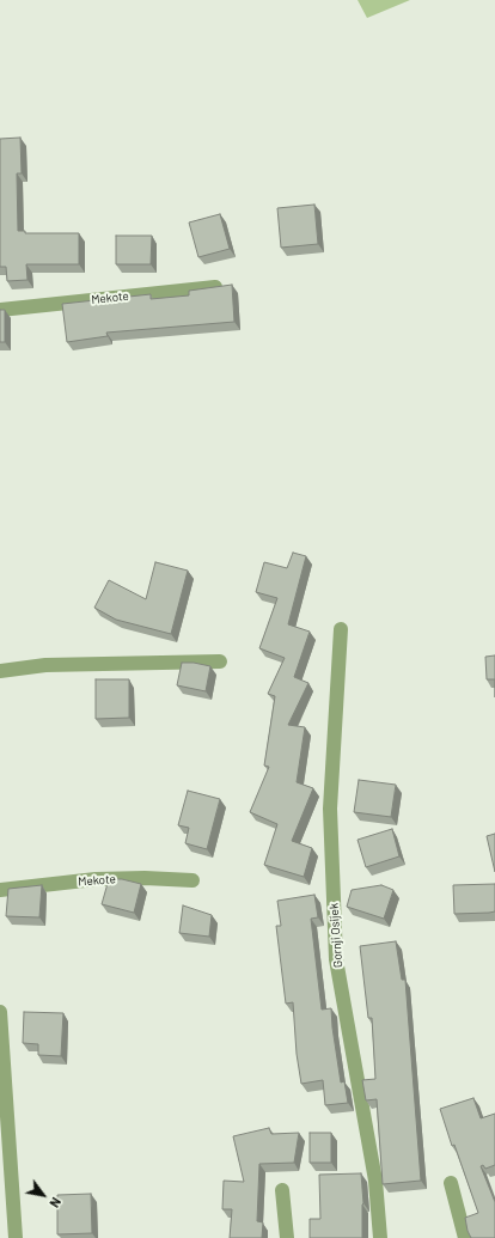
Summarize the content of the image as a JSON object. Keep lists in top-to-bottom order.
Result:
{
  "streets": {
    "street": ["Mekote", "Gornji Osijek"]
  },
  "north": "bottom right"
}
